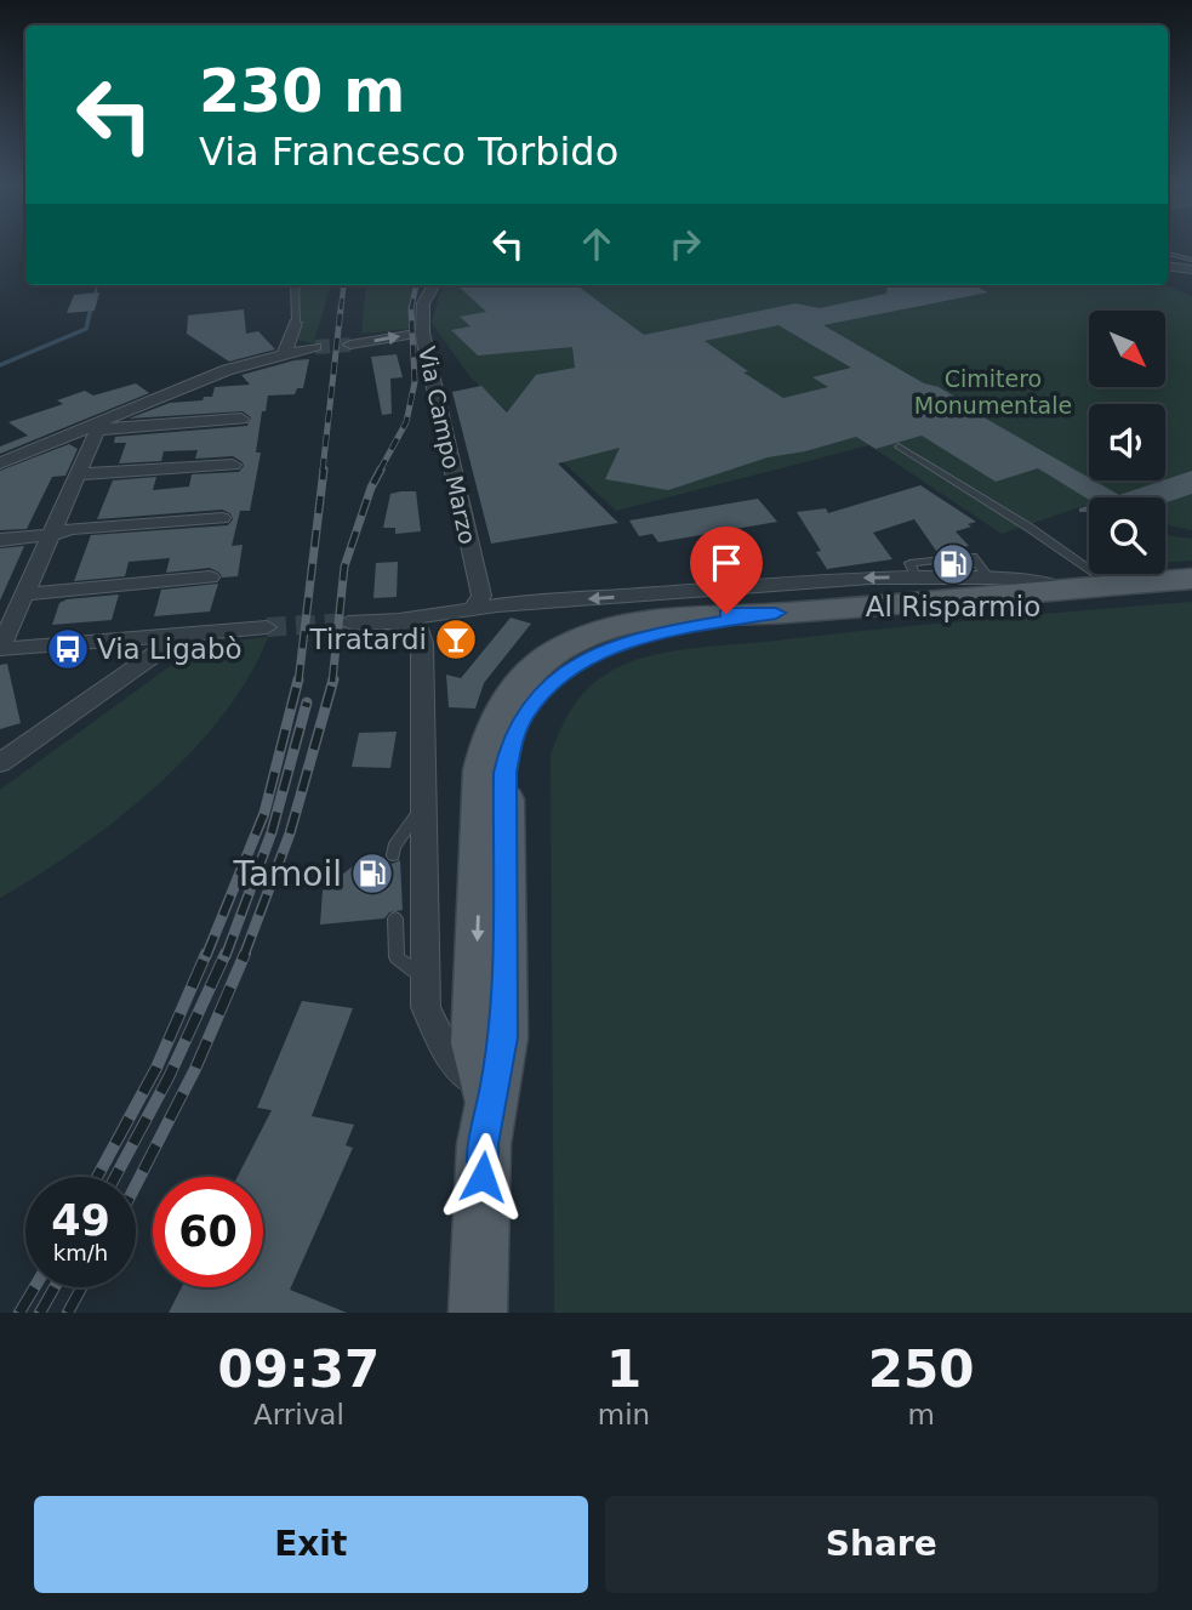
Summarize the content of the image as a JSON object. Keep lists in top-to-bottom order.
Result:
{
  "streets": {
    "street": ["Via Campo Marzo"]
  },
  "parks": ["Cimitero Monumentale"],
  "places": {
    "fuel station": ["Al Risparmio", "Tamoil"],
    "bar": ["Tiratardi"],
    "bus stop": ["Via Ligabò"]
  },
  "north": "bottom right",
  "page": {
    "turn": ["230 m", "Via Francesco Torbido"],
    "speed": "49 km/h",
    "limit": "60",
    "eta": [
      "09:37",
      "Arrival",
      "1",
      "min",
      "250",
      "m"
    ],
    "buttons": ["Exit", "Share"]
  }
}
